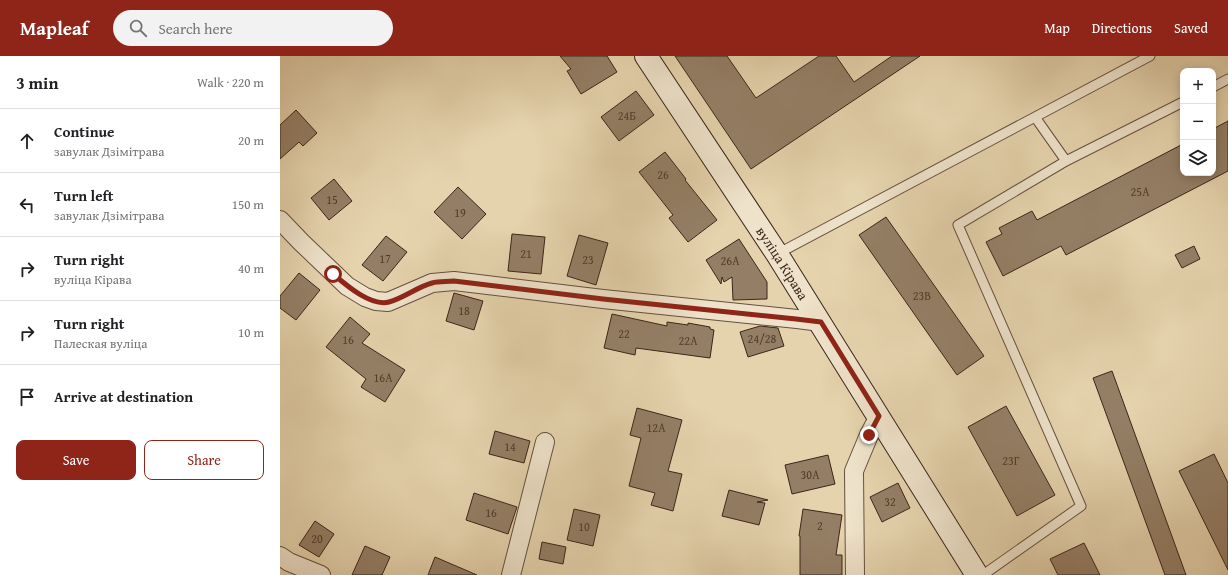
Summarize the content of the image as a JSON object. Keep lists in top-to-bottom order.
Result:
{
  "streets": {
    "main road": ["вуліца Кірава"]
  },
  "house_numbers": [
    "24Б",
    "26",
    "25А",
    "15",
    "19",
    "21",
    "17",
    "23",
    "26А",
    "23В",
    "18",
    "22",
    "24/28",
    "16",
    "22А",
    "16А",
    "12А",
    "14",
    "23Г",
    "30А",
    "32",
    "16",
    "2",
    "10",
    "20"
  ],
  "page": {
    "header": "Mapleaf",
    "search": "Search here",
    "nav": ["Map", "Directions", "Saved"],
    "heading": ["3 min", "Walk · 220 m"],
    "map_buttons": ["+", "−"],
    "list": [
      ["Continue", "завулак Дзімітрава", "20 m"],
      ["Turn left", "завулак Дзімітрава", "150 m"],
      ["Turn right", "вуліца Кірава", "40 m"],
      ["Turn right", "Палеская вуліца", "10 m"],
      "Arrive at destination"
    ],
    "buttons": ["Save", "Share"]
  }
}
